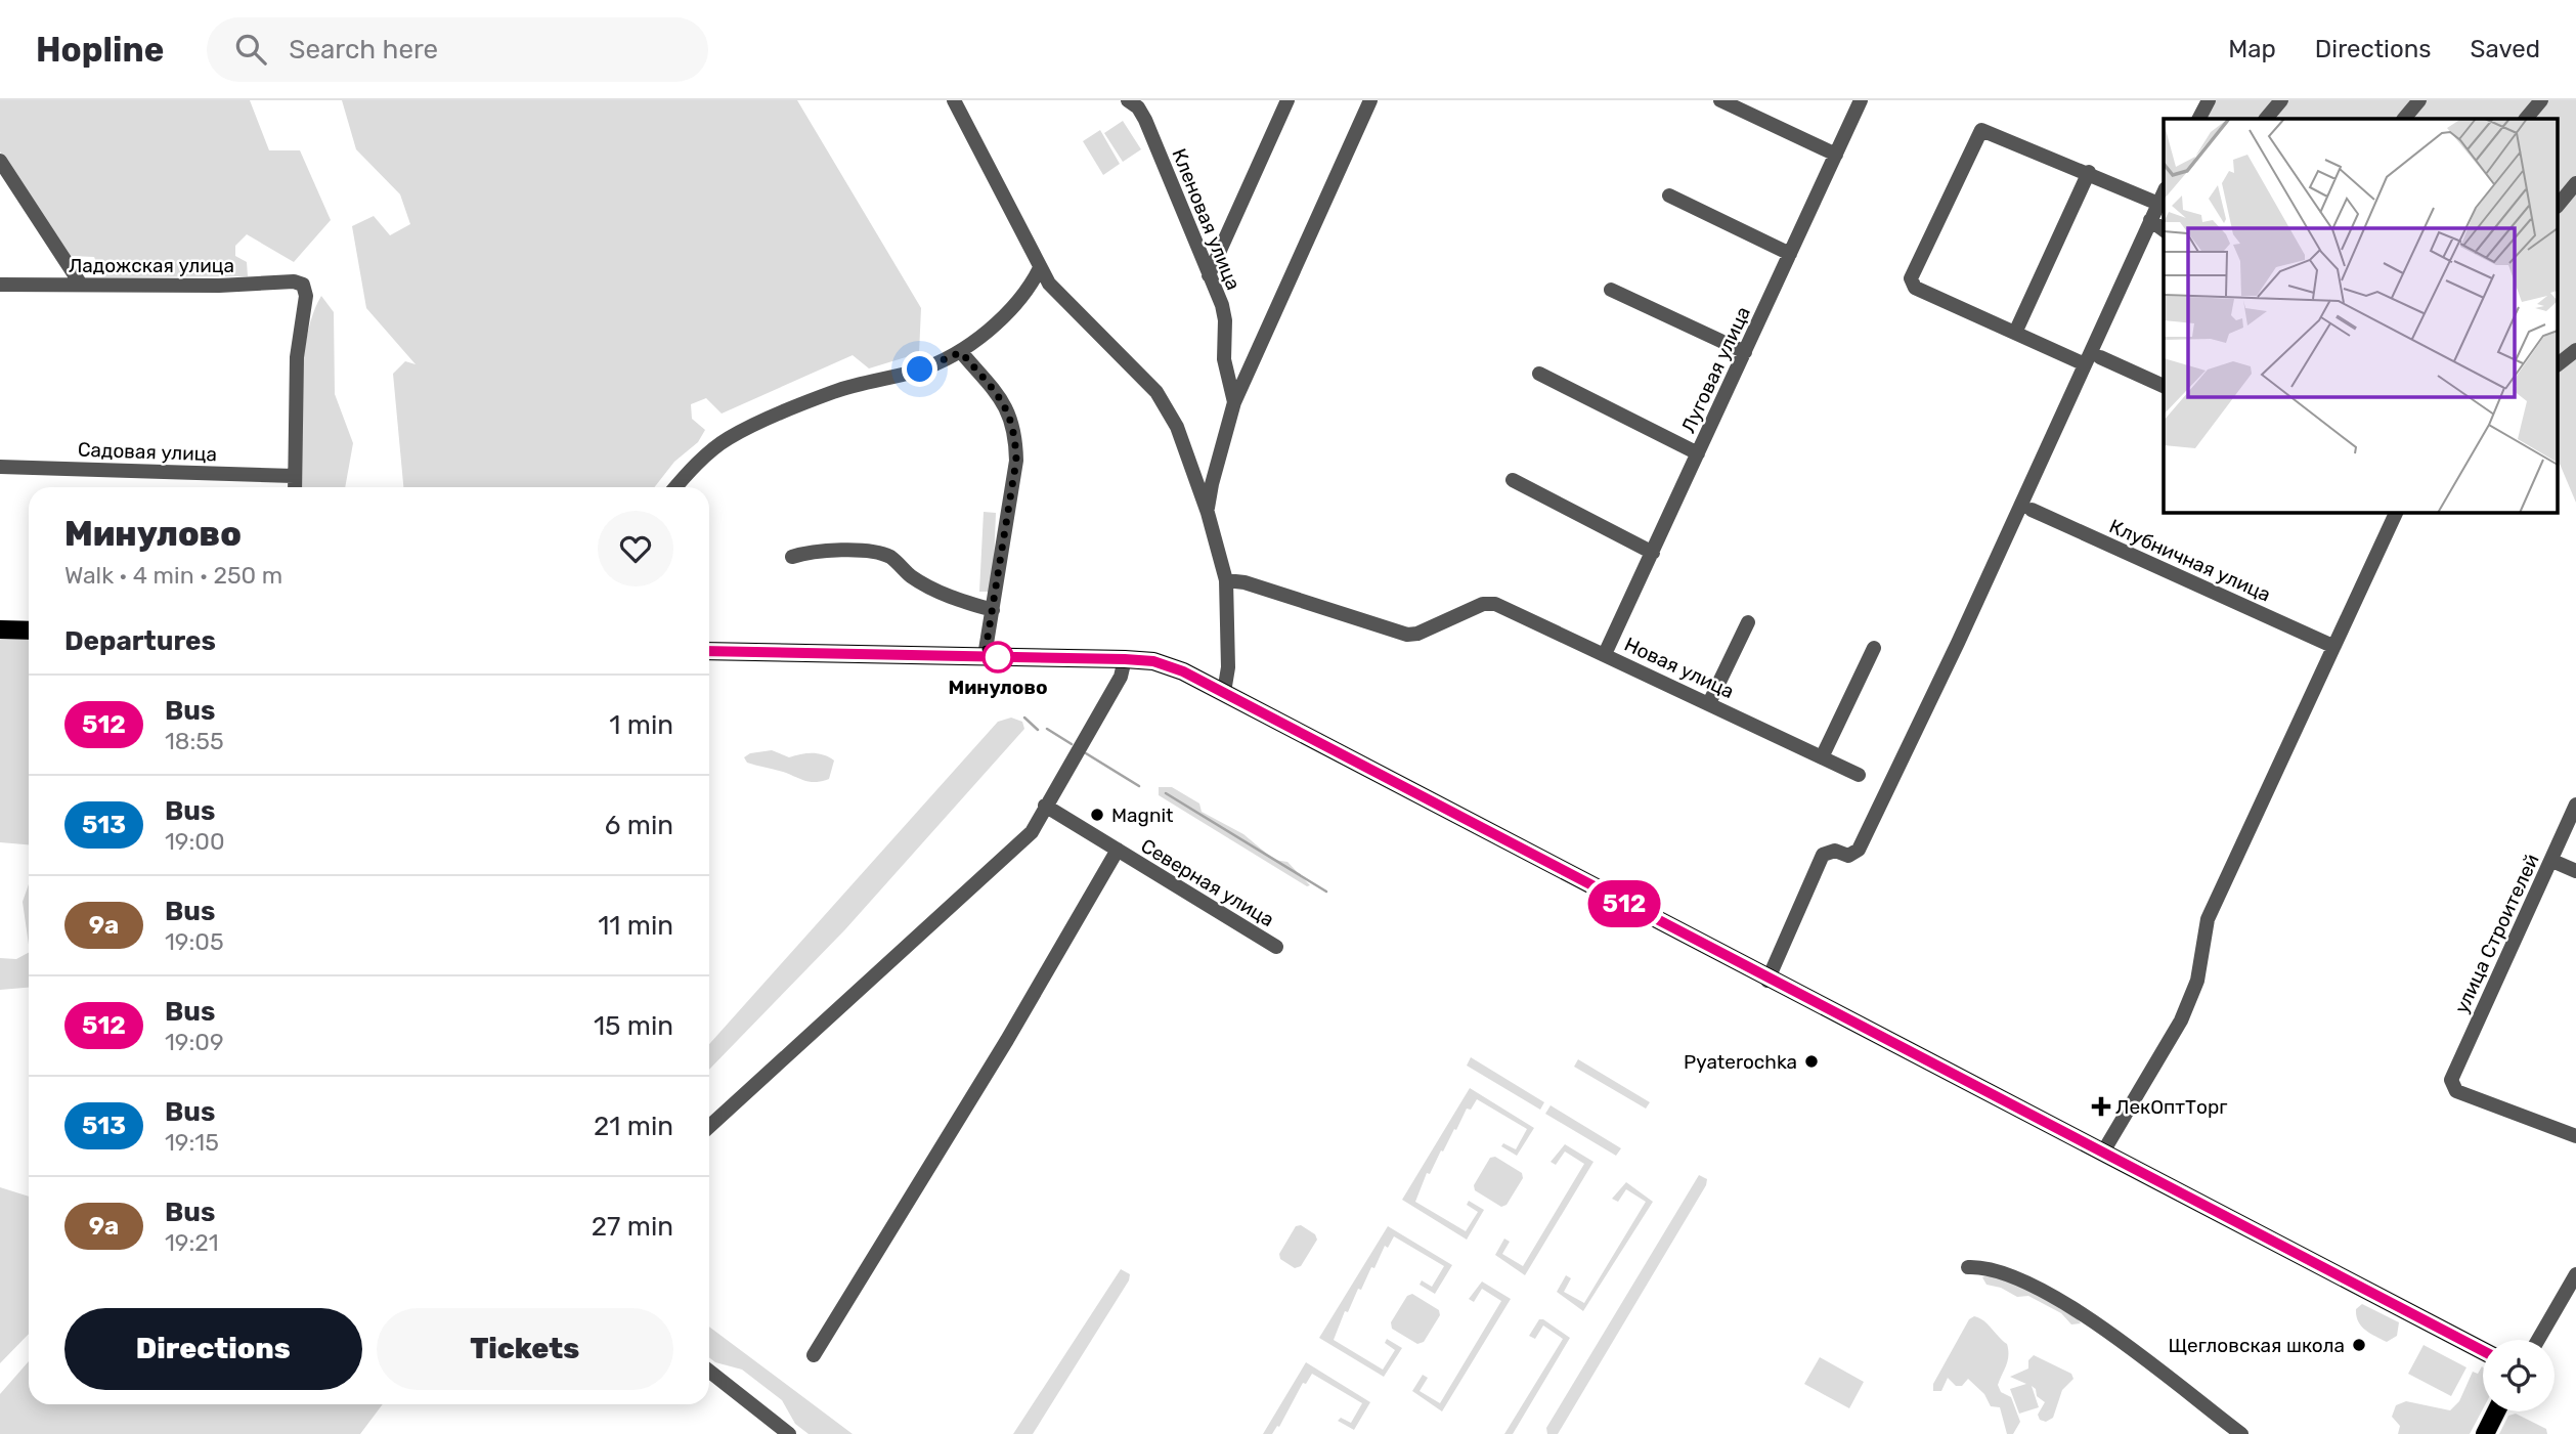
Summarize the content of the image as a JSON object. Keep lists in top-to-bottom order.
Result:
{
  "streets": {
    "street": [
      "Кленовая улица",
      "Ладожская улица",
      "Луговая улица",
      "Садовая улица",
      "Клубничная улица",
      "Новая улица",
      "Северная улица",
      "улица Строителей"
    ]
  },
  "crossings": [
    ["Ладожская улица", "Садовая улица"],
    ["Луговая улица", "Новая улица"]
  ],
  "places": {
    "other": [
      "Минулово",
      "Magnit",
      "Pyaterochka",
      "Щегловская школа"
    ],
    "health": ["ЛекОптТорг"]
  },
  "lines": ["bus line 512"],
  "page": {
    "header": "Hopline",
    "search": "Search here",
    "nav": ["Map", "Directions", "Saved"],
    "on_map": "512",
    "heading": [
      ["Минулово", "Walk · 4 min · 250 m"],
      "Departures"
    ],
    "list": [
      {
        "mark": "512",
        "name": "Bus",
        "note": "18:55",
        "value": "1 min"
      },
      {
        "mark": "513",
        "name": "Bus",
        "note": "19:00",
        "value": "6 min"
      },
      {
        "mark": "9а",
        "name": "Bus",
        "note": "19:05",
        "value": "11 min"
      },
      {
        "mark": "512",
        "name": "Bus",
        "note": "19:09",
        "value": "15 min"
      },
      {
        "mark": "513",
        "name": "Bus",
        "note": "19:15",
        "value": "21 min"
      },
      {
        "mark": "9а",
        "name": "Bus",
        "note": "19:21",
        "value": "27 min"
      }
    ],
    "buttons": ["Directions", "Tickets"]
  }
}
